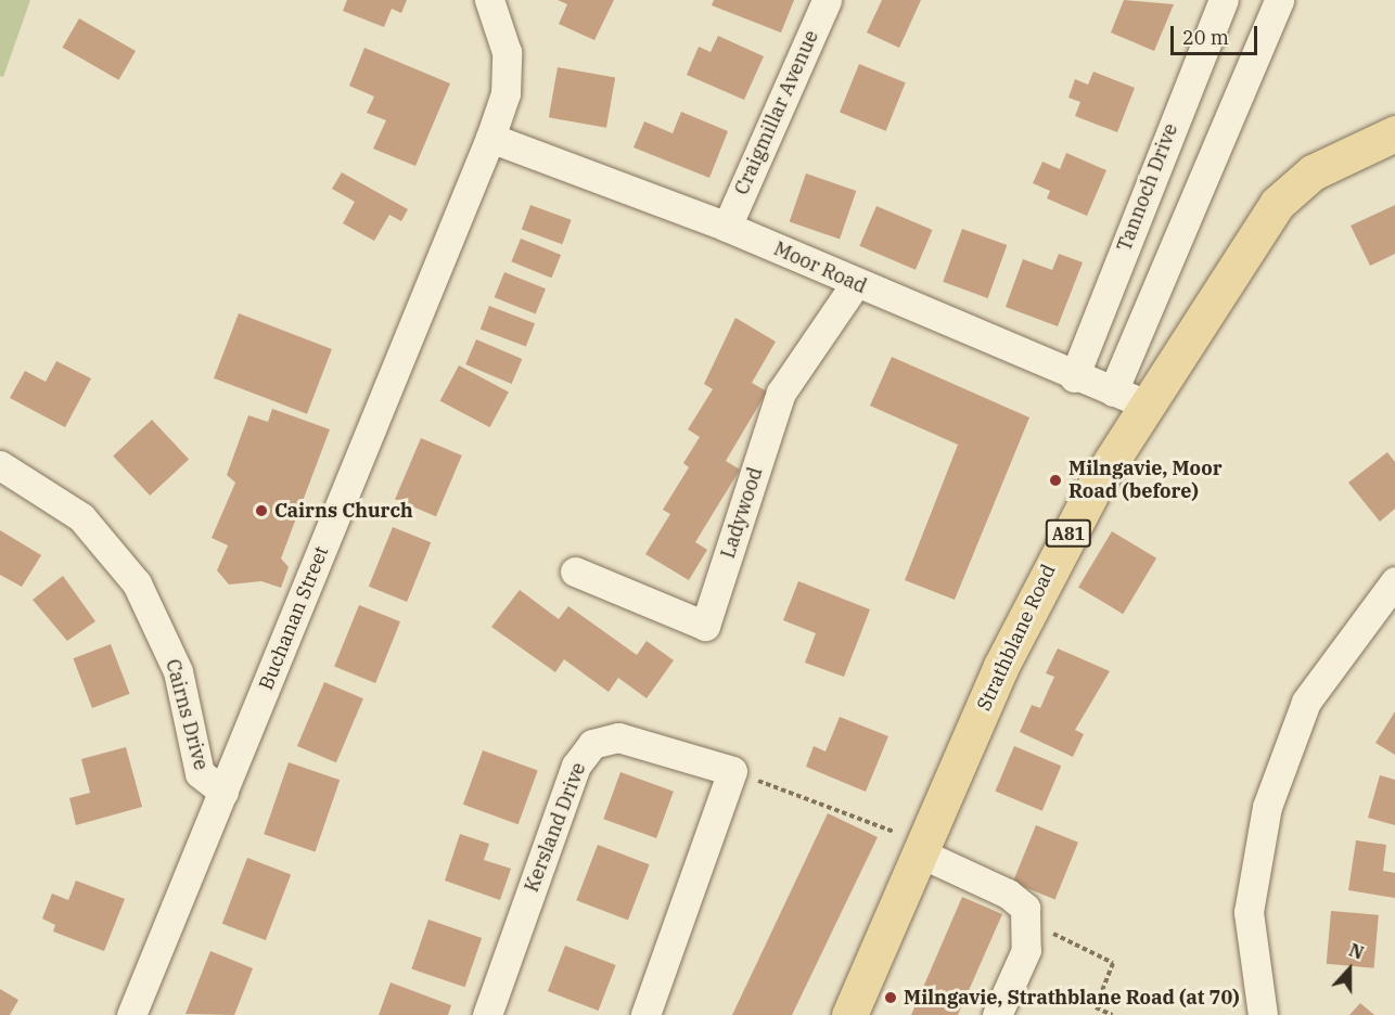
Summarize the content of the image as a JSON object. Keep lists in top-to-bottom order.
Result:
{
  "streets": {
    "main road": ["A81", "Strathblane Road"],
    "street": [
      "Craigmillar Avenue",
      "Tannoch Drive",
      "Moor Road",
      "Ladywood",
      "Buchanan Street",
      "Cairns Drive",
      "Kersland Drive"
    ]
  },
  "crossings": [
    ["Craigmillar Avenue", "Moor Road"],
    ["Tannoch Drive", "Moor Road"],
    ["Moor Road", "Ladywood"],
    ["Moor Road", "Buchanan Street"],
    ["Moor Road", "Strathblane Road"],
    ["Buchanan Street", "Cairns Drive"]
  ],
  "places": ["Milngavie, Moor Road (before)", "Cairns Church", "Milngavie, Strathblane Road (at 70)"],
  "scale_bar": "20 m",
  "north": "top"
}
